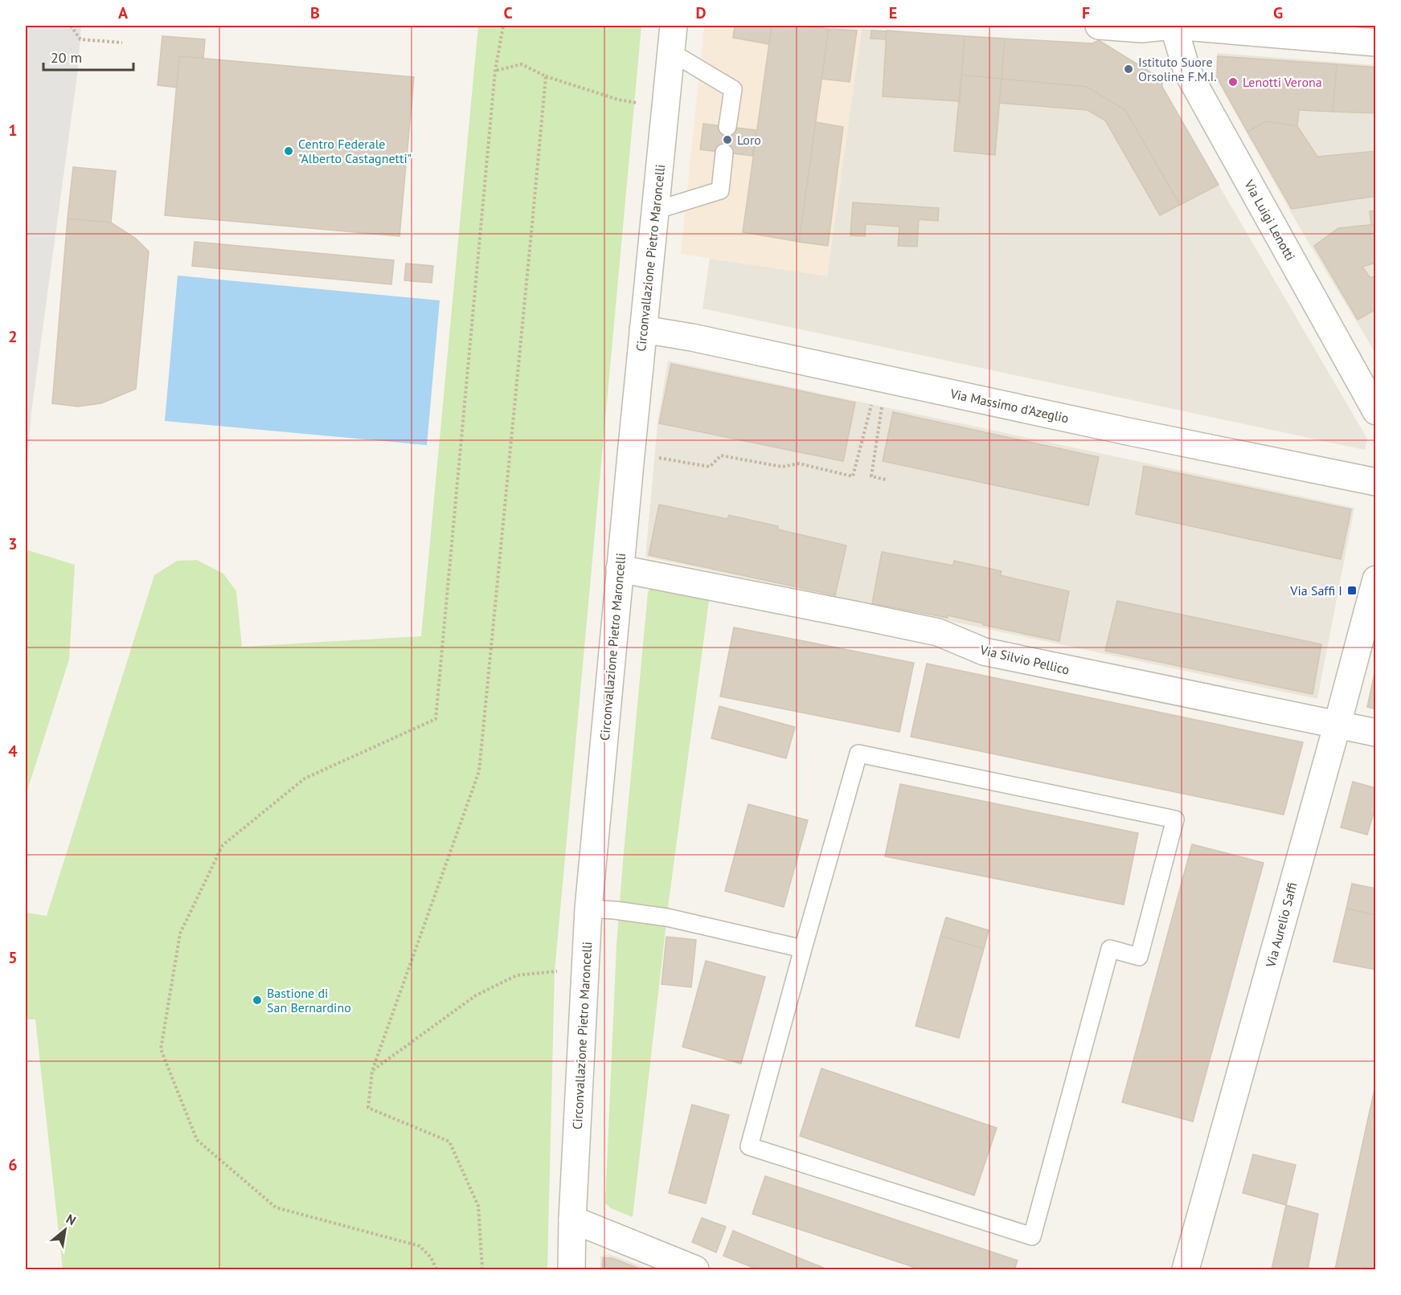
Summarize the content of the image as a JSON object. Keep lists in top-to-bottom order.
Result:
{
  "streets": {
    "street": [
      "Via Luigi Lenotti",
      "Circonvallazione Pietro Maroncelli",
      "Via Massimo d'Azeglio",
      "Via Silvio Pellico",
      "Via Aurelio Saffi"
    ]
  },
  "crossings": [
    ["Circonvallazione Pietro Maroncelli", "Via Massimo d'Azeglio"],
    ["Circonvallazione Pietro Maroncelli", "Via Silvio Pellico"],
    ["Via Silvio Pellico", "Via Aurelio Saffi"]
  ],
  "places": {
    "other": [
      "Istituto Suore Orsoline F.M.I.",
      "Lenotti Verona",
      "Loro",
      "Centro Federale \"Alberto Castagnetti\"",
      "Bastione di San Bernardino"
    ],
    "transit": ["Via Saffi I"]
  },
  "scale_bar": "20 m",
  "north": "top right",
  "grid": {
    "columns": [
      "A",
      "B",
      "C",
      "D",
      "E",
      "F",
      "G"
    ],
    "rows": [
      "1",
      "2",
      "3",
      "4",
      "5",
      "6"
    ]
  }
}
